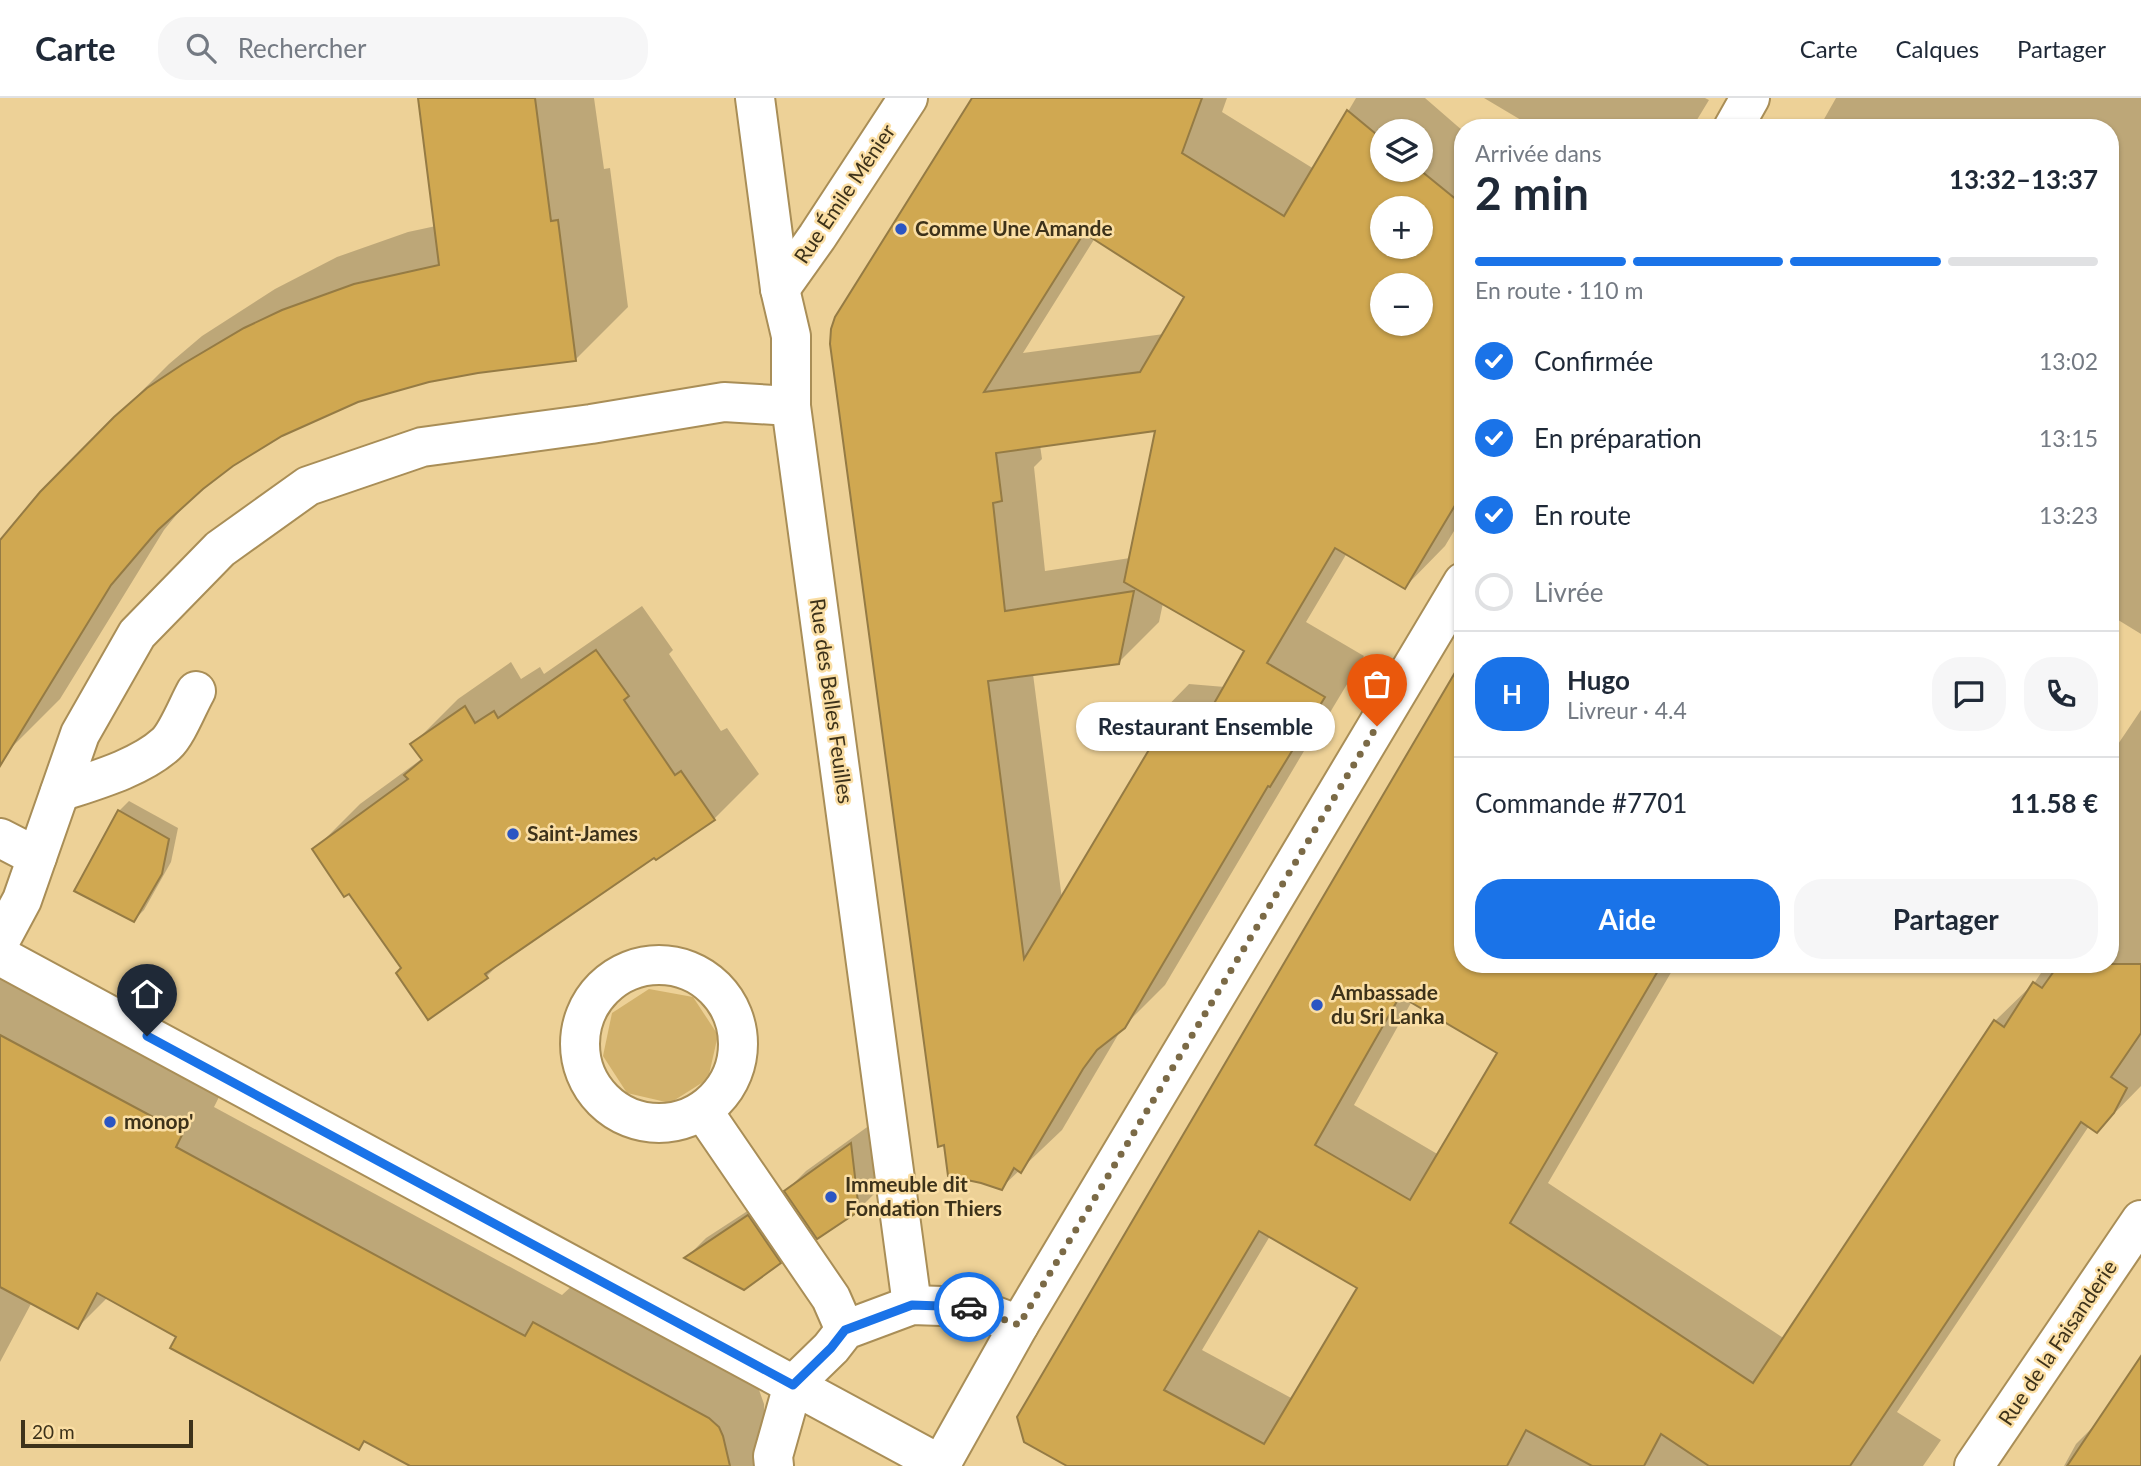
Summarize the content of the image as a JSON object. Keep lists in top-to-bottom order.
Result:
{
  "streets": {
    "street": ["Rue Émile Ménier", "Rue des Belles Feuilles", "Rue de la Faisanderie"]
  },
  "crossings": [
    ["Rue Émile Ménier", "Rue des Belles Feuilles"]
  ],
  "places": [
    "Comme Une Amande",
    "Restaurant Ensemble",
    "Saint-James",
    "Ambassade du Sri Lanka",
    "monop'",
    "Immeuble dit Fondation Thiers"
  ],
  "scale_bar": "20 m",
  "page": {
    "header": "Carte",
    "search": "Rechercher",
    "nav": ["Carte", "Calques", "Partager"],
    "map_buttons": ["+", "−"],
    "heading": ["2 min", "Arrivée dans", "13:32–13:37"],
    "panel": [
      "Hugo",
      "Livreur · 4.4",
      "Commande #7701",
      "11.58 €"
    ],
    "bar": "En route · 110 m",
    "list": [
      ["Confirmée", "13:02"],
      ["En préparation", "13:15"],
      ["En route", "13:23"],
      "Livrée"
    ],
    "round": "H",
    "bubble": "Restaurant Ensemble",
    "buttons": ["Aide", "Partager"],
    "scale": "20 m"
  }
}
